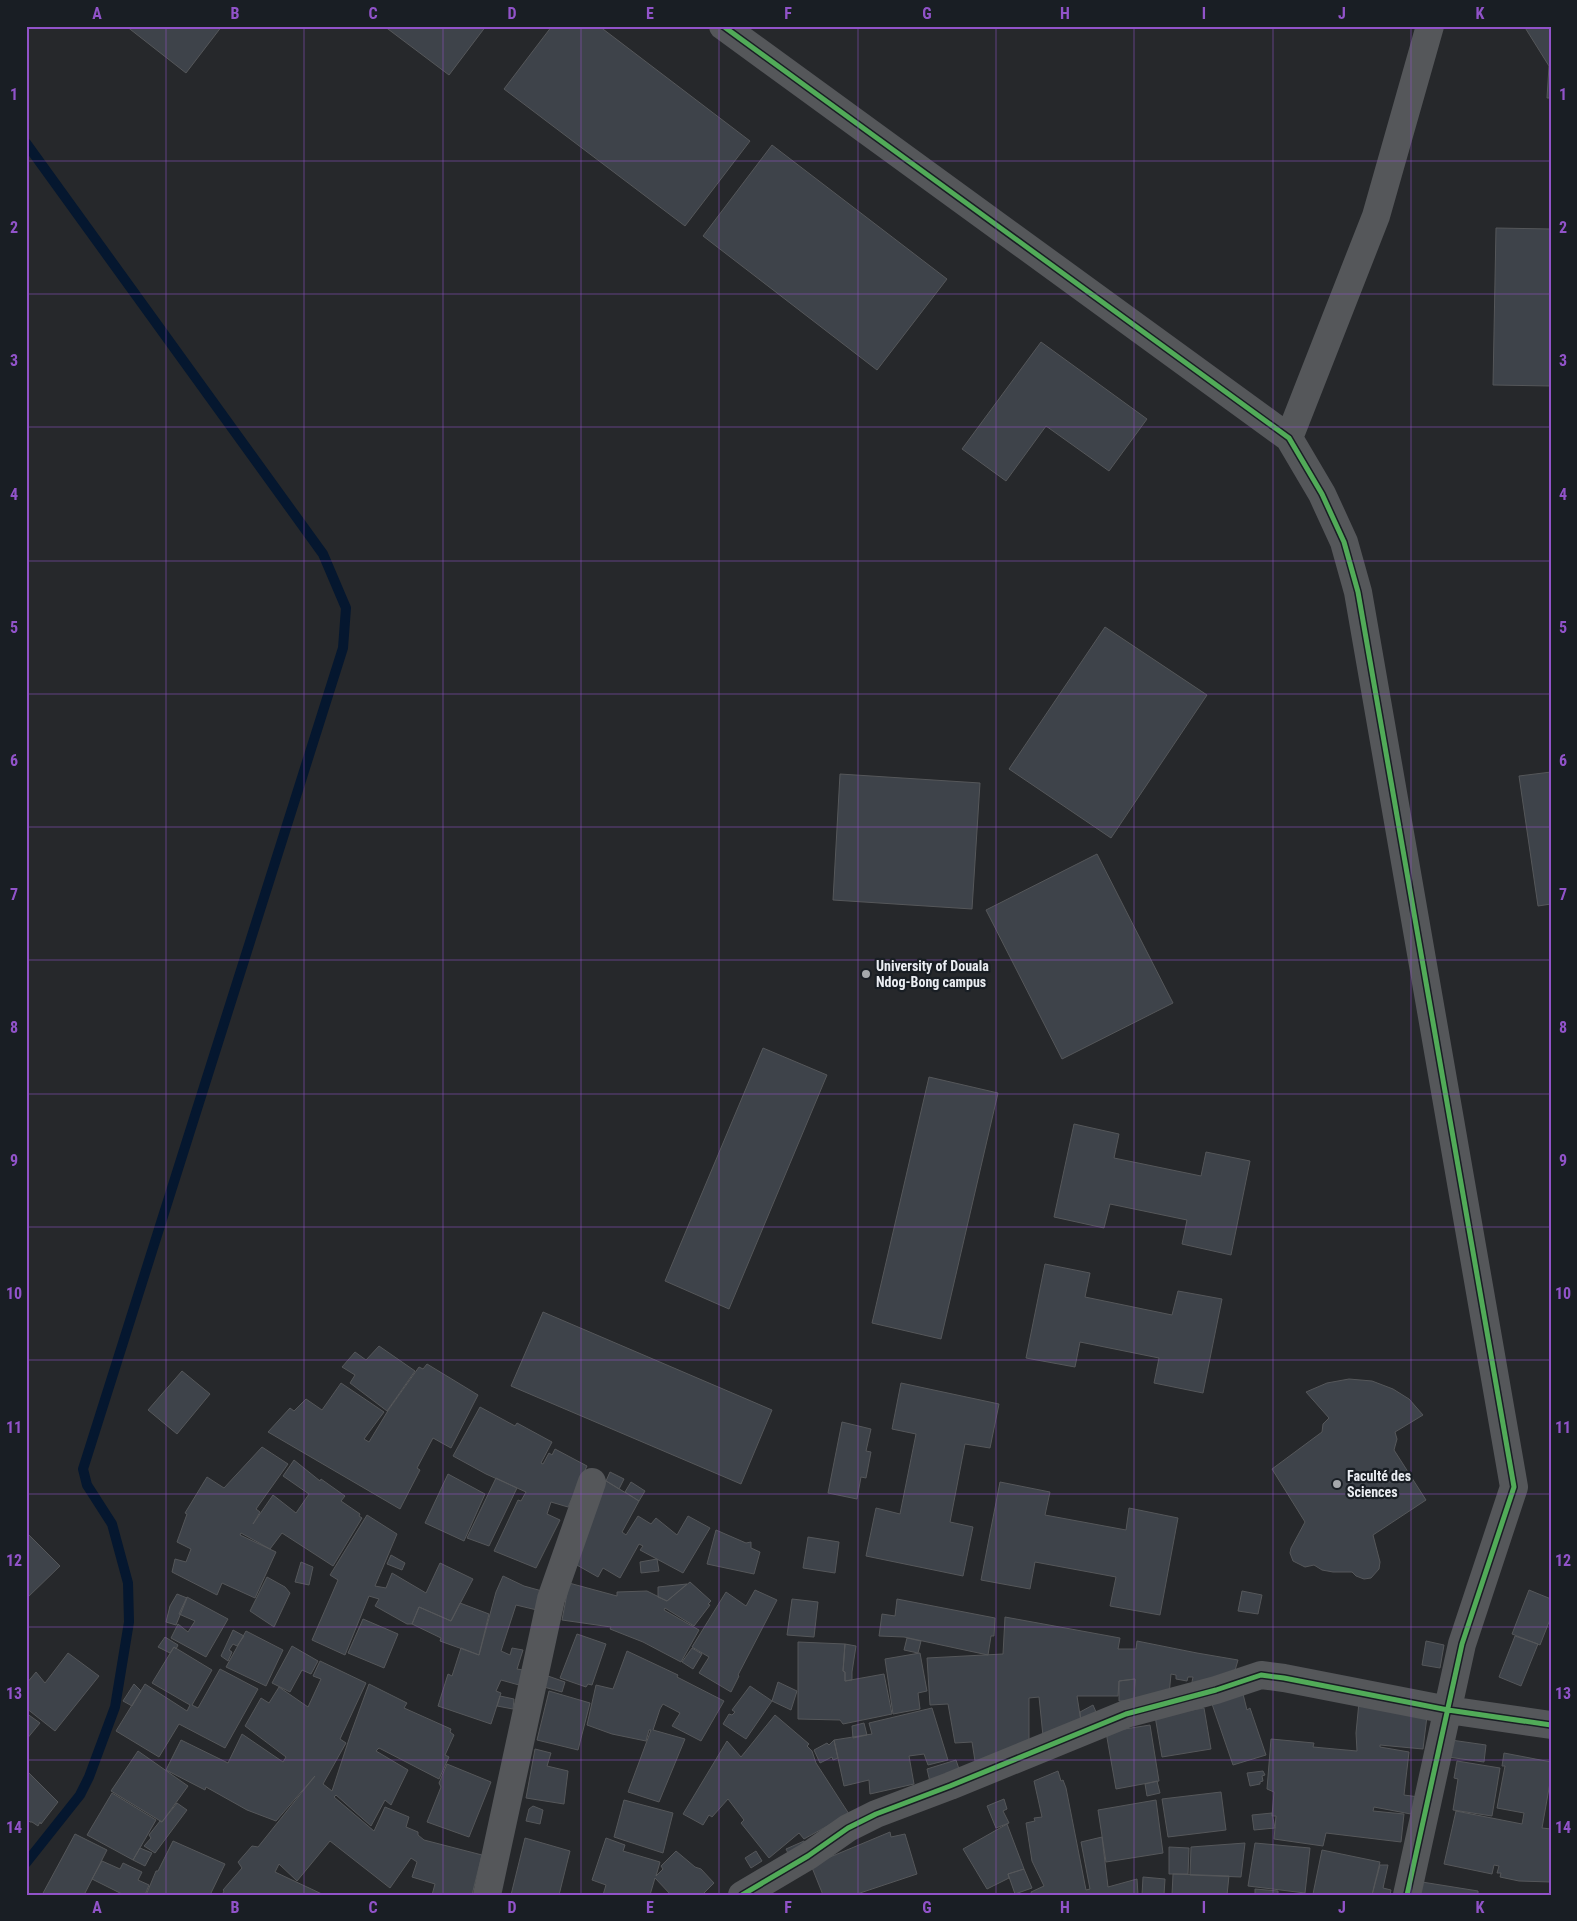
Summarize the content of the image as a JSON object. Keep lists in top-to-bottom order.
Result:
{
  "places": ["University of Douala Ndog-Bong campus", "Faculté des Sciences"],
  "grid": {
    "columns": [
      "A",
      "B",
      "C",
      "D",
      "E",
      "F",
      "G",
      "H",
      "I",
      "J",
      "K"
    ],
    "rows": [
      "1",
      "2",
      "3",
      "4",
      "5",
      "6",
      "7",
      "8",
      "9",
      "10",
      "11",
      "12",
      "13",
      "14"
    ]
  }
}
